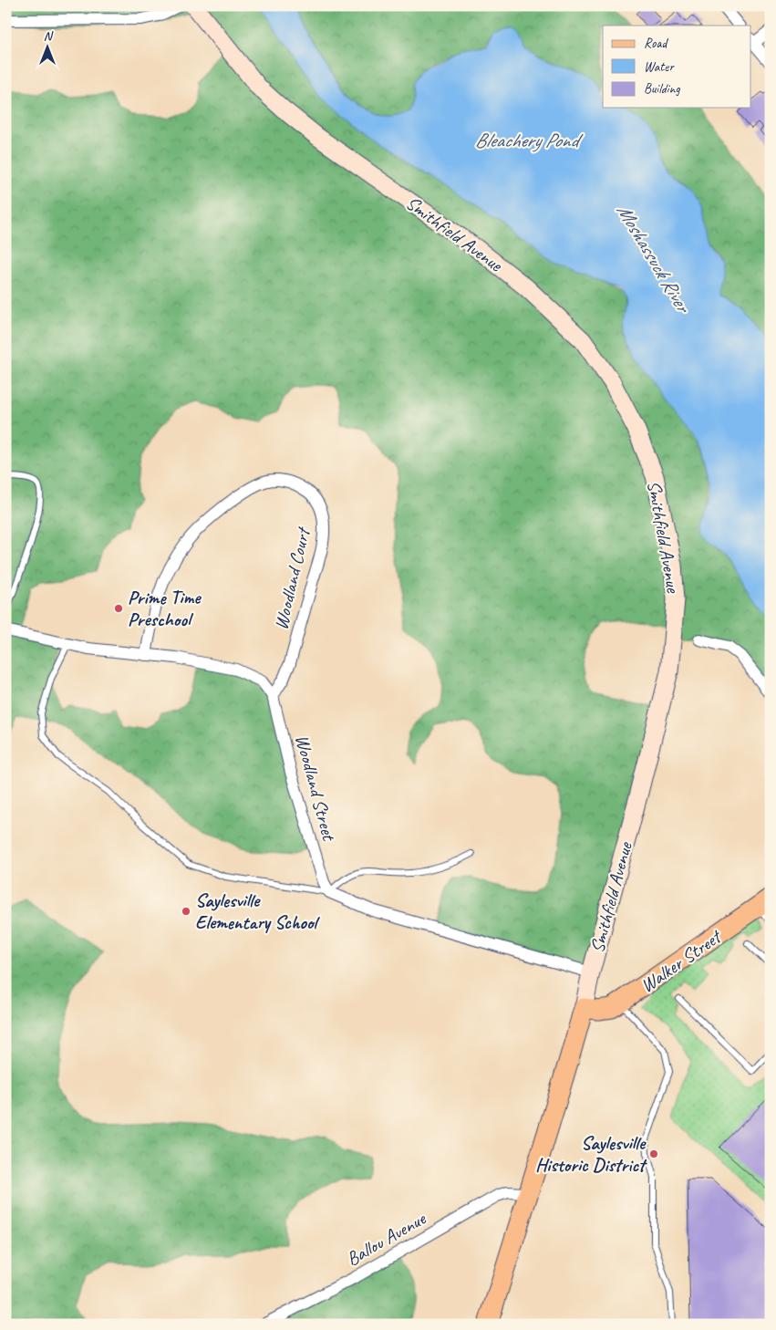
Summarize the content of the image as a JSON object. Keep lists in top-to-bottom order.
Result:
{
  "streets": {
    "main road": ["Smithfield Avenue", "Walker Street"],
    "street": ["Woodland Court", "Woodland Street", "Ballou Avenue"]
  },
  "crossings": [
    ["Smithfield Avenue", "Walker Street"],
    ["Smithfield Avenue", "Ballou Avenue"],
    ["Woodland Court", "Woodland Street"]
  ],
  "water": ["Bleachery Pond", "Moshassuck River"],
  "places": ["Prime Time Preschool", "Saylesville Elementary School", "Saylesville Historic District"],
  "legend": ["Road", "Water", "Building"],
  "north": "top"
}
